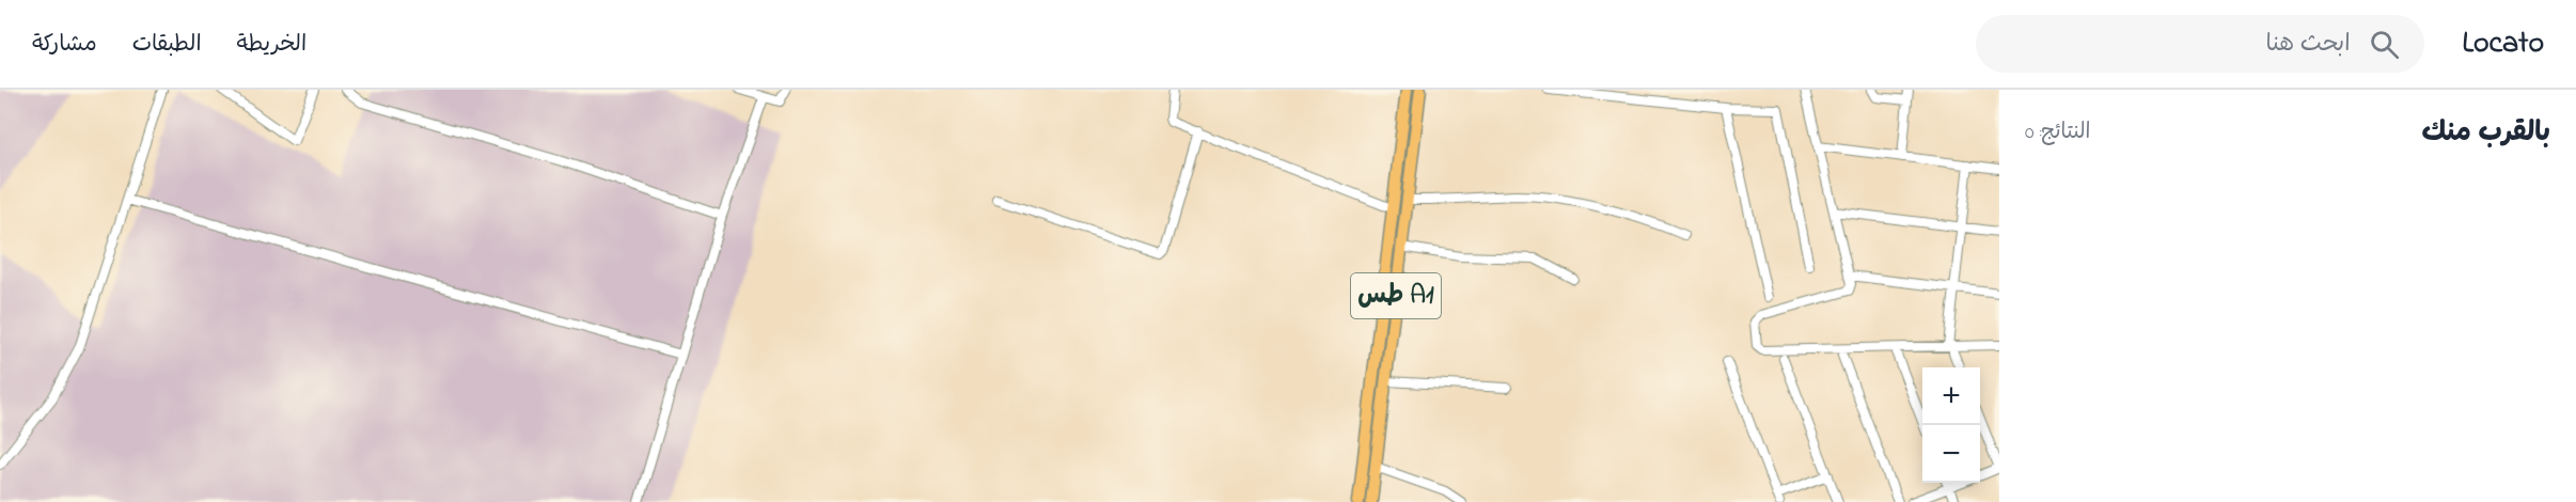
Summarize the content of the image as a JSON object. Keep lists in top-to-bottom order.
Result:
{
  "streets": {
    "highway": ["طس A1"]
  },
  "page": {
    "header": "Locato",
    "search": "ابحث هنا",
    "nav": ["الخريطة", "الطبقات", "مشاركة"],
    "heading": ["بالقرب منك", "النتائج: 0"],
    "map_buttons": ["+", "−"]
  }
}
